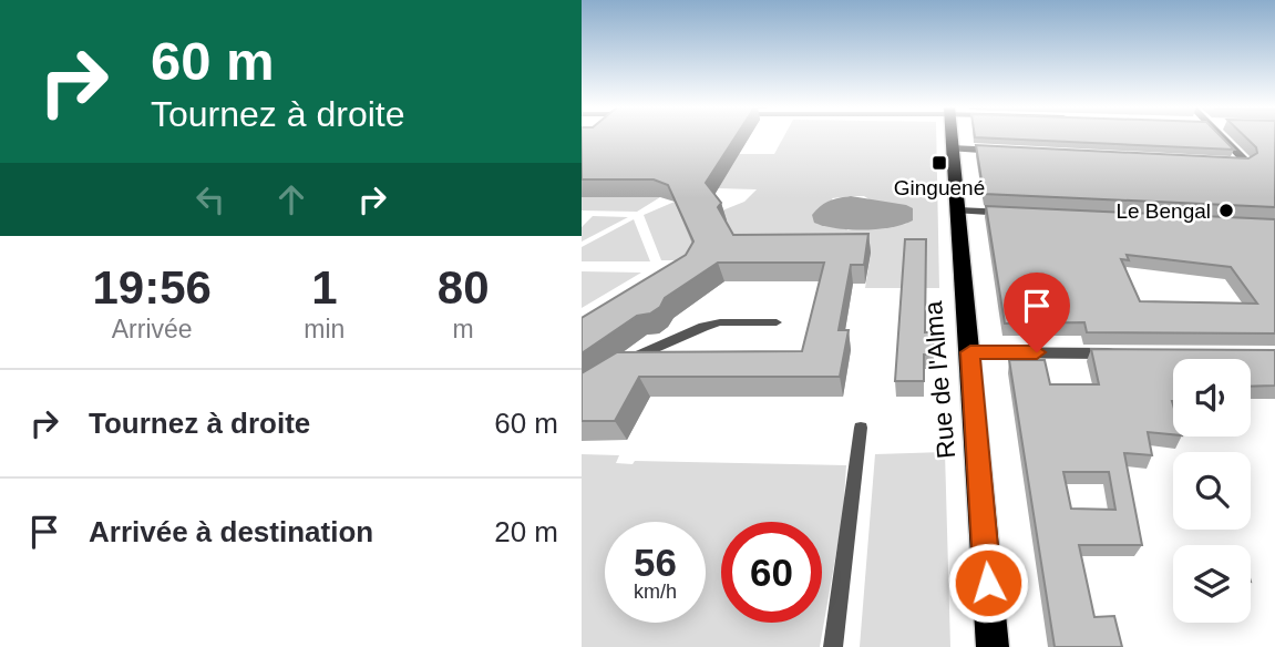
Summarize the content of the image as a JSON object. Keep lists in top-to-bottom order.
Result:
{
  "streets": {
    "main road": ["Rue de l'Alma"]
  },
  "places": {
    "transit": ["Ginguené"],
    "other": ["Le Bengal"]
  },
  "page": {
    "turn": ["60 m", "Tournez à droite"],
    "eta": [
      "19:56",
      "Arrivée",
      "1",
      "min",
      "80",
      "m"
    ],
    "list": [
      {
        "name": "Tournez à droite",
        "value": "60 m"
      },
      {
        "name": "Arrivée à destination",
        "value": "20 m"
      }
    ],
    "speed": "56 km/h",
    "limit": "60"
  }
}
